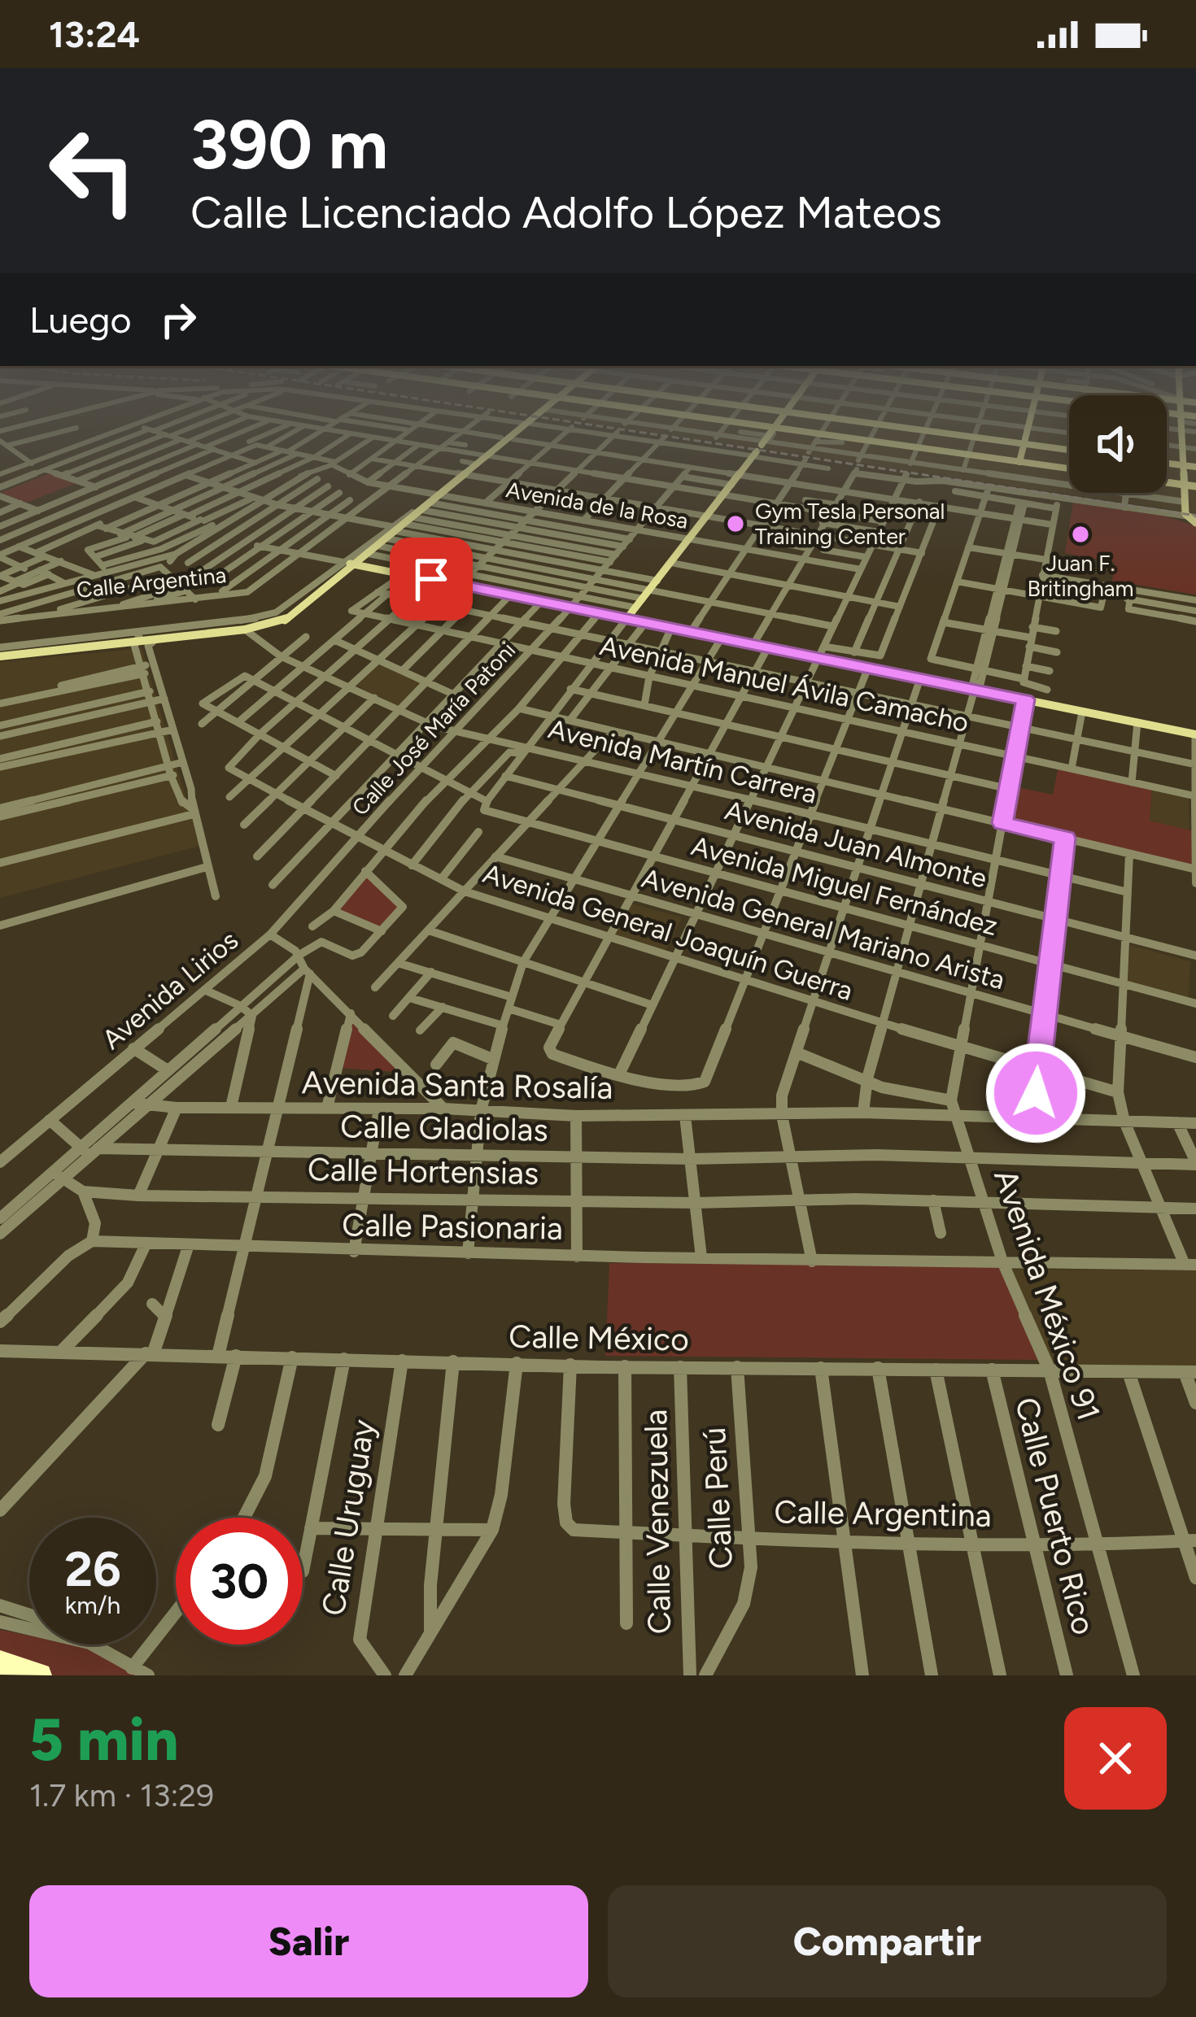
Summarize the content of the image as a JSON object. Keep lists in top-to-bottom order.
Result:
{
  "streets": {
    "street": [
      "Avenida de la Rosa",
      "Calle Argentina",
      "Avenida Manuel Ávila Camacho",
      "Calle José María Patoni",
      "Avenida Martín Carrera",
      "Avenida Juan Almonte",
      "Avenida Miguel Fernández",
      "Avenida General Mariano Arista",
      "Avenida General Joaquín Guerra",
      "Avenida Lirios",
      "Avenida Santa Rosalía",
      "Calle Gladiolas",
      "Calle Hortensias",
      "Calle Pasionaria",
      "Avenida México 91",
      "Calle México",
      "Calle Perú",
      "Calle Puerto Rico",
      "Calle Uruguay",
      "Calle Venezuela"
    ]
  },
  "crossings": [
    ["Avenida de la Rosa", "Calle Argentina"],
    ["Avenida de la Rosa", "Calle José María Patoni"],
    ["Calle Argentina", "Avenida México 91"],
    ["Calle Argentina", "Calle México"],
    ["Calle Argentina", "Calle Perú"],
    ["Calle Argentina", "Calle Puerto Rico"],
    ["Calle Argentina", "Calle Venezuela"],
    ["Avenida Manuel Ávila Camacho", "Calle José María Patoni"],
    ["Calle José María Patoni", "Avenida Martín Carrera"],
    ["Calle José María Patoni", "Avenida General Joaquín Guerra"],
    ["Calle José María Patoni", "Avenida Lirios"],
    ["Avenida General Joaquín Guerra", "Avenida Lirios"],
    ["Avenida Santa Rosalía", "Avenida México 91"],
    ["Calle Gladiolas", "Avenida México 91"],
    ["Calle Hortensias", "Avenida México 91"],
    ["Calle Pasionaria", "Avenida México 91"],
    ["Avenida México 91", "Calle México"],
    ["Calle México", "Calle Perú"],
    ["Calle México", "Calle Puerto Rico"],
    ["Calle México", "Calle Uruguay"],
    ["Calle México", "Calle Venezuela"]
  ],
  "places": ["Gym Tesla Personal Training Center", "Juan F. Britingham"],
  "page": {
    "status": "13:24",
    "turn": ["390 m", "Calle Licenciado Adolfo López Mateos"],
    "then": "Luego",
    "speed": "26 km/h",
    "limit": "30",
    "heading": ["5 min", "1.7 km · 13:29"],
    "buttons": ["Salir", "Compartir"]
  }
}
